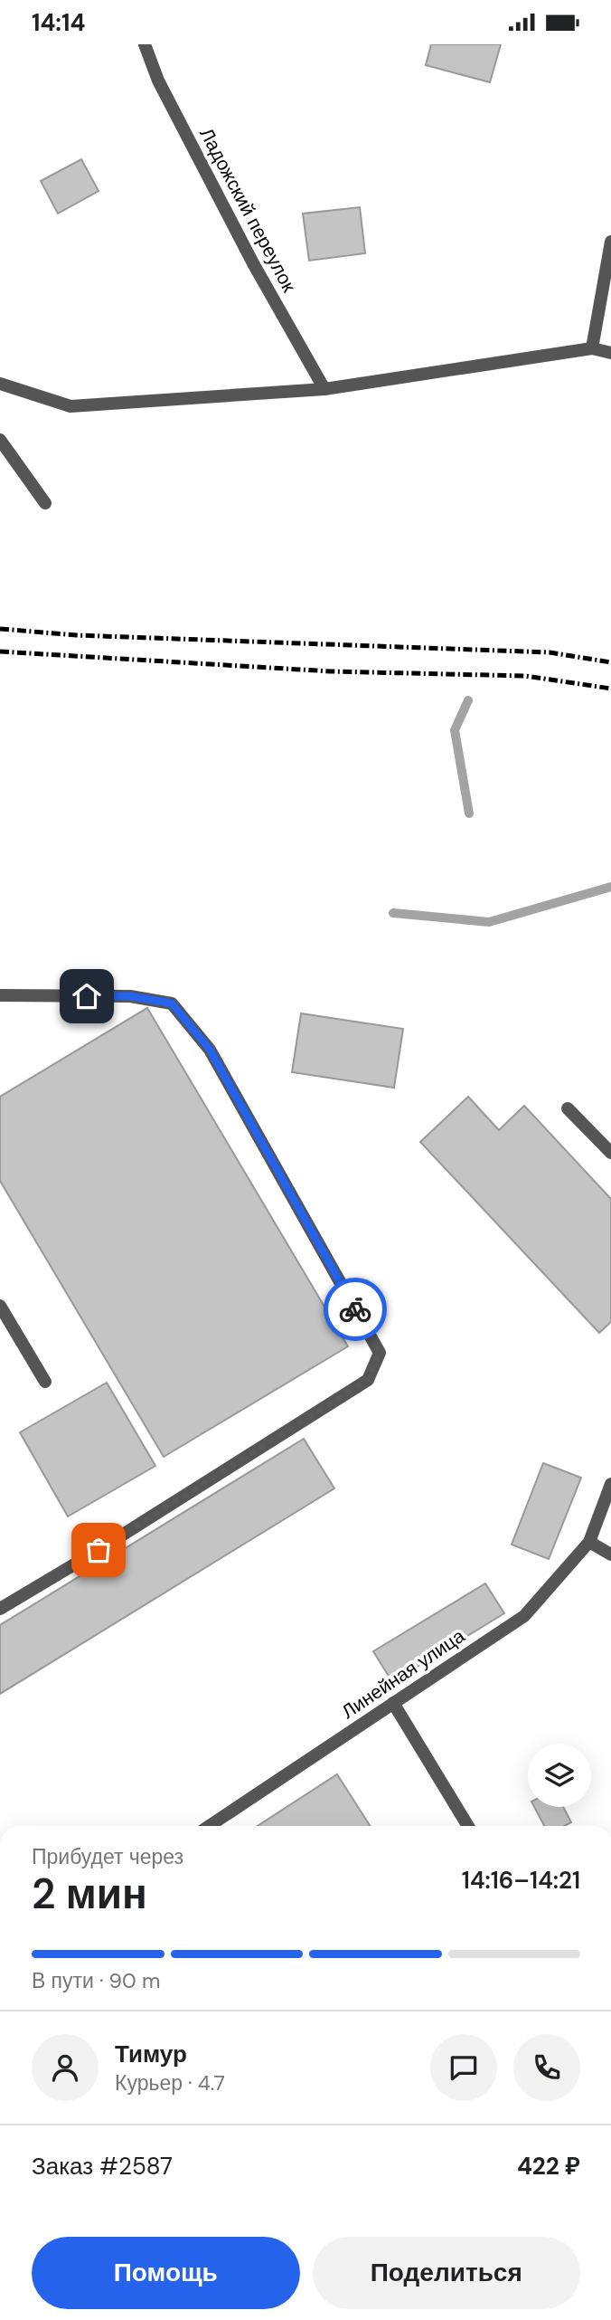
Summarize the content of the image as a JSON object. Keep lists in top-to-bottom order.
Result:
{
  "streets": {
    "street": ["Ладожский переулок", "Линейная улица"]
  },
  "page": {
    "status": "14:14",
    "heading": ["2 мин", "Прибудет через", "14:16–14:21"],
    "panel": [
      "Тимур",
      "Курьер · 4.7",
      "Заказ #2587",
      "422 ₽"
    ],
    "bar": "В пути · 90 m",
    "buttons": ["Помощь", "Поделиться"]
  }
}
